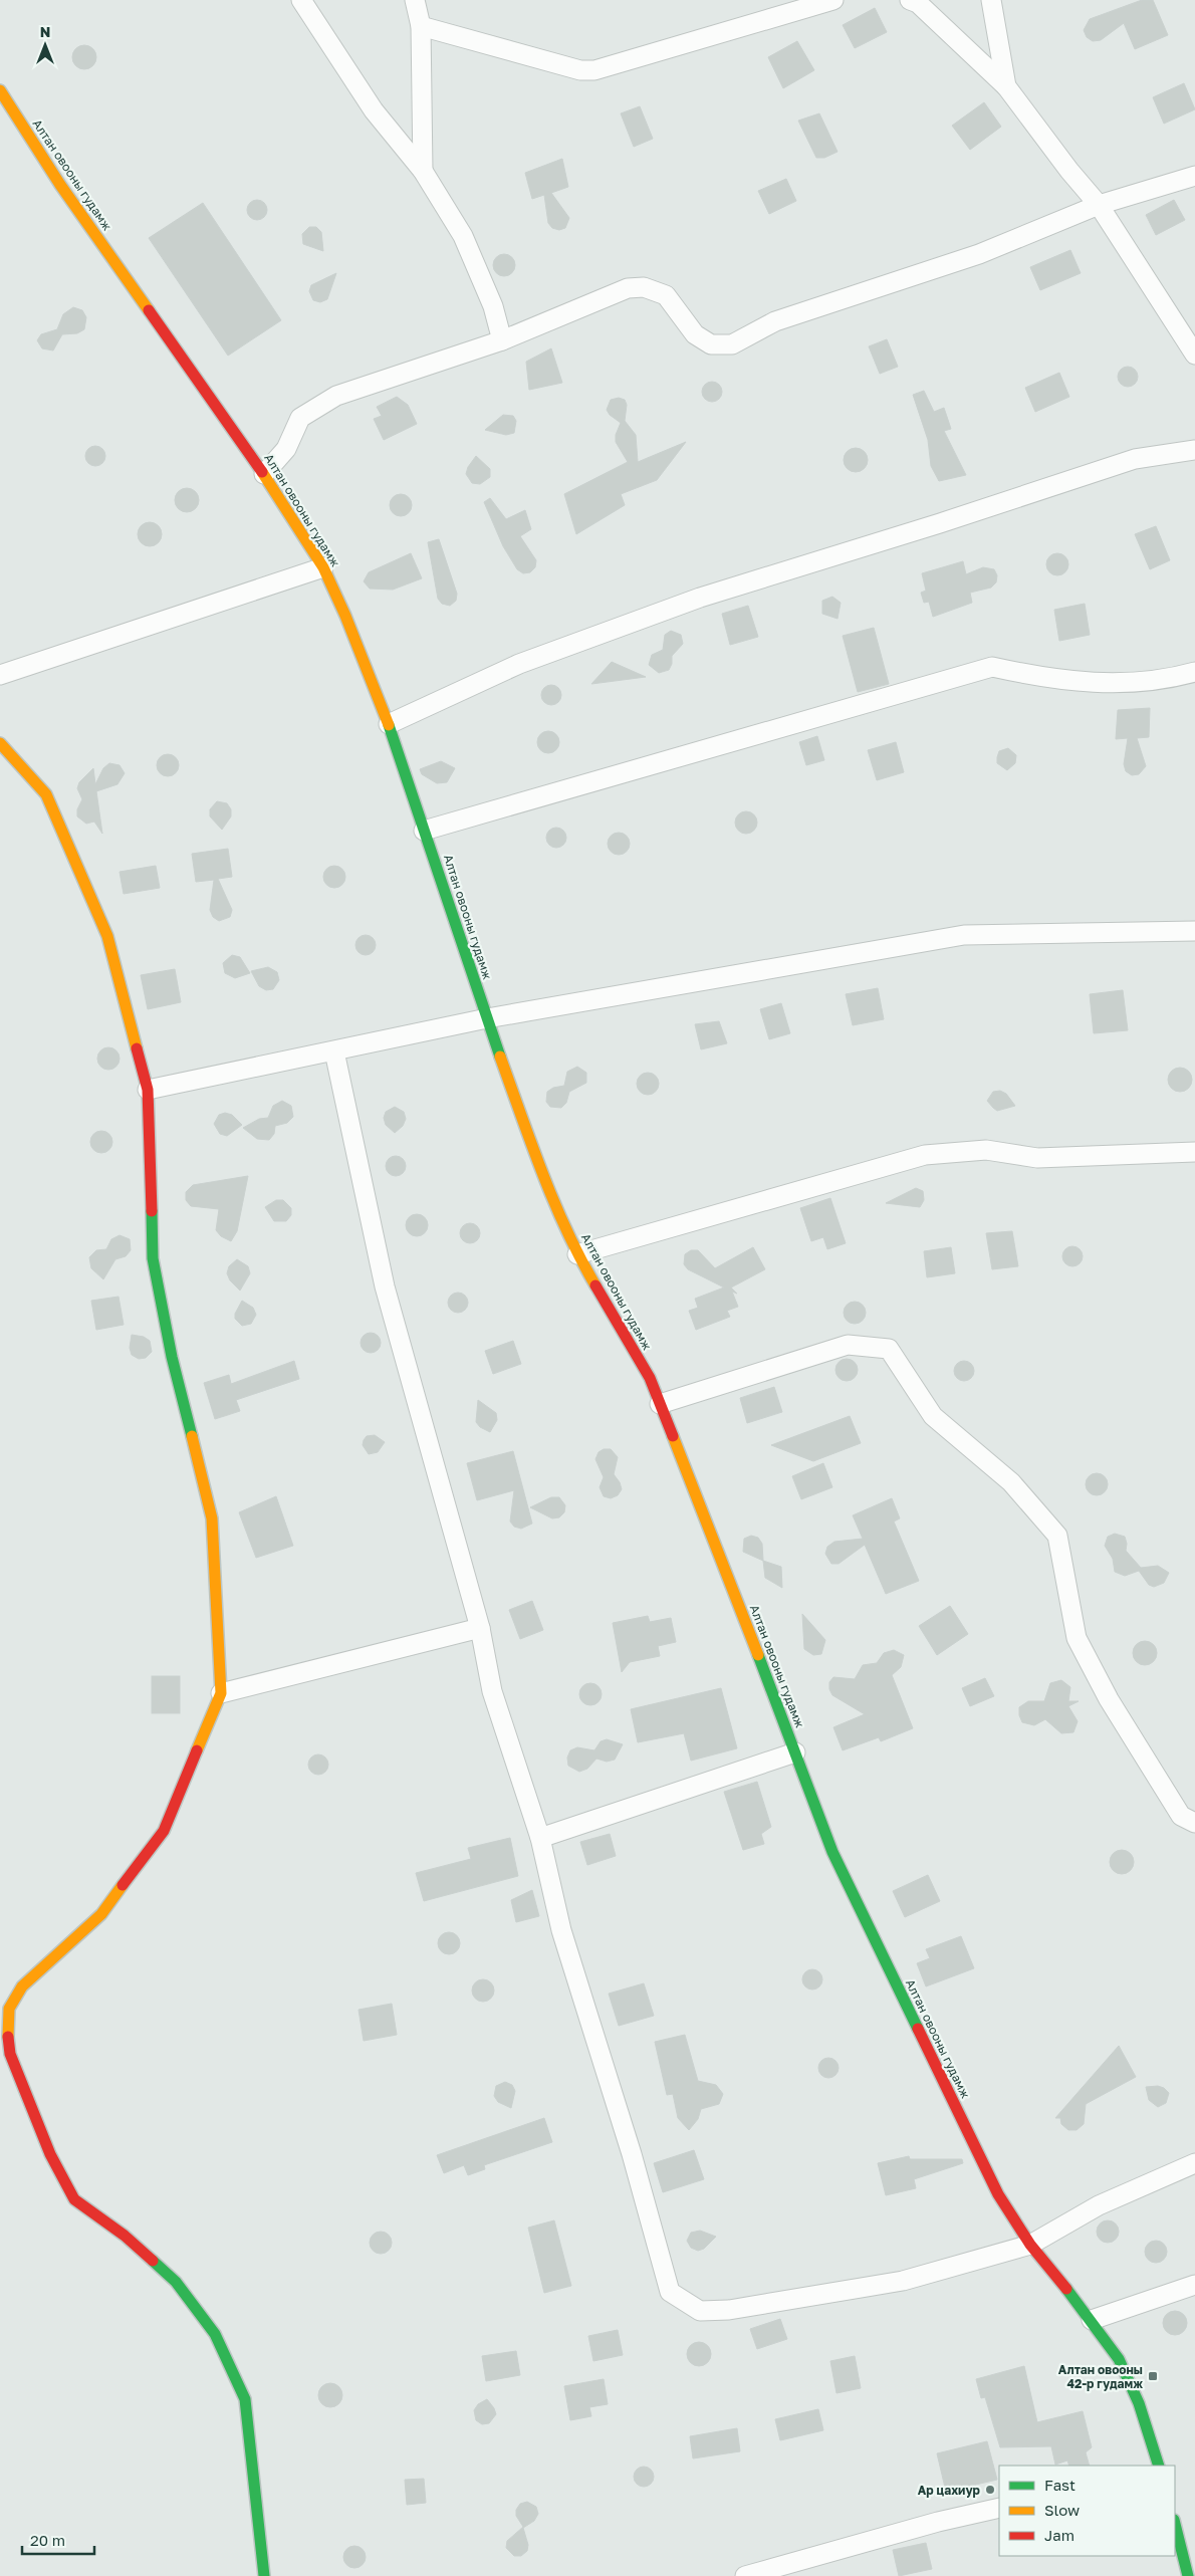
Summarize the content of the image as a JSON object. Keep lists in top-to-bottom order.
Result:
{
  "streets": {
    "main road": ["Алтан овооны гудамж"]
  },
  "places": {
    "transit": ["Алтан овооны 42-р гудамж"],
    "other": ["Ар цахиур"]
  },
  "legend": ["Fast", "Slow", "Jam"],
  "scale_bar": "20 m",
  "north": "top"
}
